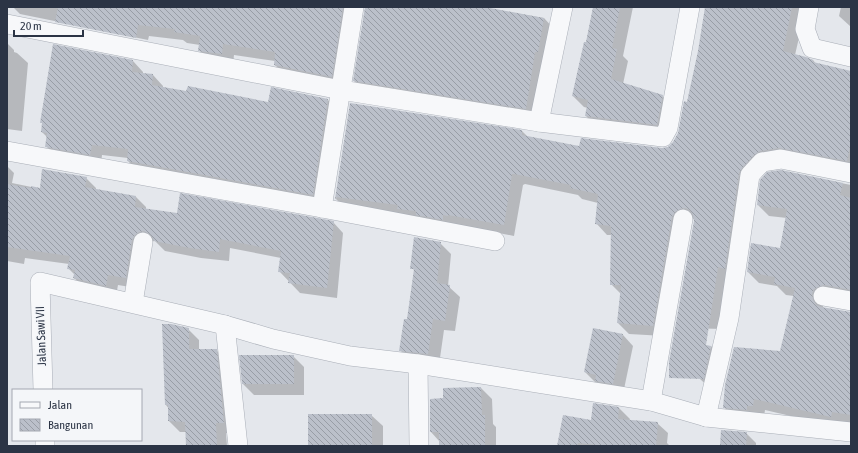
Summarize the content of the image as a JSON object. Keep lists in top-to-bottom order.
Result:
{
  "streets": {
    "street": ["Jalan Sawi VII"]
  },
  "legend": ["Jalan", "Bangunan"],
  "scale_bar": "20 m"
}
